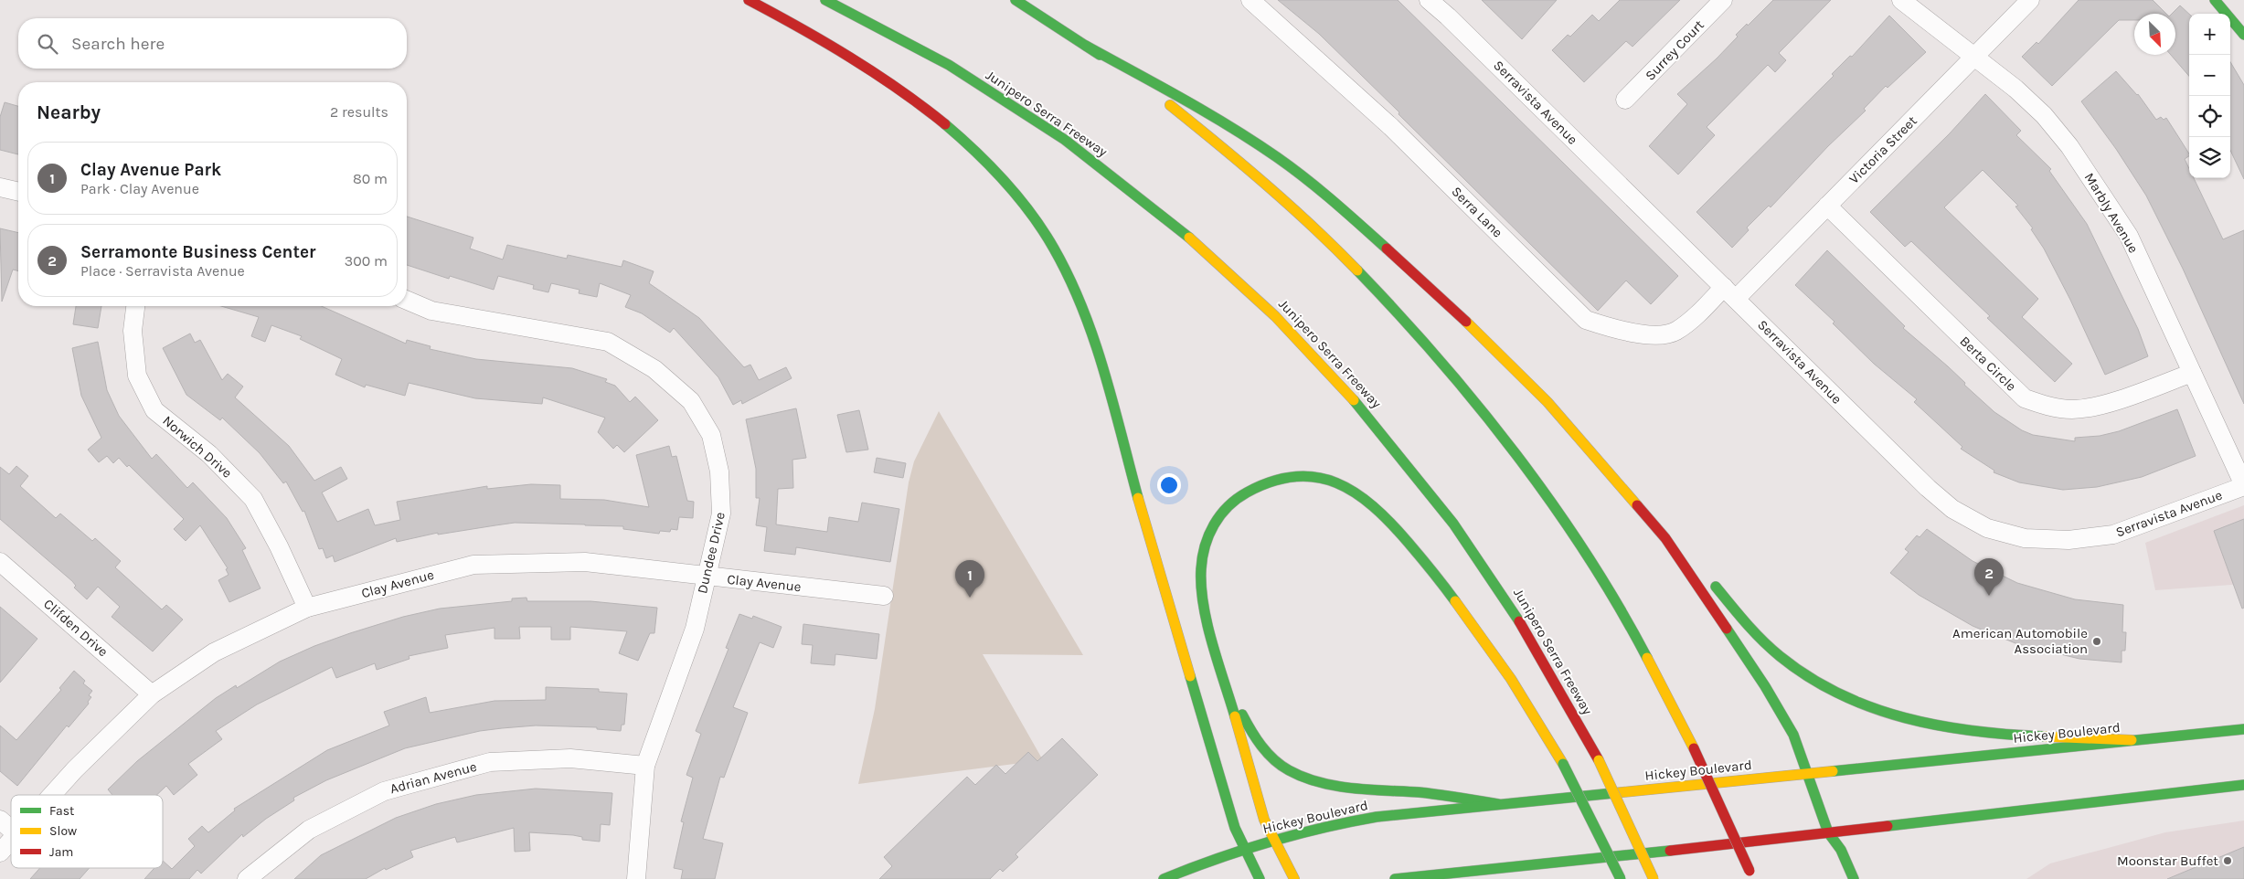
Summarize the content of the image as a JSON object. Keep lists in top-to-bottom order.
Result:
{
  "streets": {
    "main road": ["Junipero Serra Freeway", "Hickey Boulevard"],
    "street": [
      "Surrey Court",
      "Serravista Avenue",
      "Victoria Street",
      "Serra Lane",
      "Marbly Avenue",
      "Berta Circle",
      "Norwich Drive",
      "Dundee Drive",
      "Clay Avenue",
      "Clifden Drive",
      "Adrian Avenue"
    ]
  },
  "crossings": [
    ["Serravista Avenue", "Victoria Street"],
    ["Serravista Avenue", "Serra Lane"],
    ["Serravista Avenue", "Marbly Avenue"],
    ["Victoria Street", "Serra Lane"],
    ["Victoria Street", "Marbly Avenue"],
    ["Victoria Street", "Berta Circle"],
    ["Marbly Avenue", "Berta Circle"],
    ["Norwich Drive", "Clay Avenue"],
    ["Dundee Drive", "Clay Avenue"],
    ["Dundee Drive", "Adrian Avenue"],
    ["Clay Avenue", "Clifden Drive"]
  ],
  "places": ["American Automobile Association", "Moonstar Buffet"],
  "legend": ["Fast", "Slow", "Jam"],
  "north": "bottom right",
  "page": {
    "map_buttons": ["+", "−"],
    "search": "Search here",
    "heading": ["Nearby", "2 results"],
    "list": [
      {
        "mark": "1",
        "name": "Clay Avenue Park",
        "note": "Park · Clay Avenue",
        "value": "80 m"
      },
      {
        "mark": "2",
        "name": "Serramonte Business Center",
        "note": "Place · Serravista Avenue",
        "value": "300 m"
      }
    ],
    "pins": ["2", "1"]
  }
}
